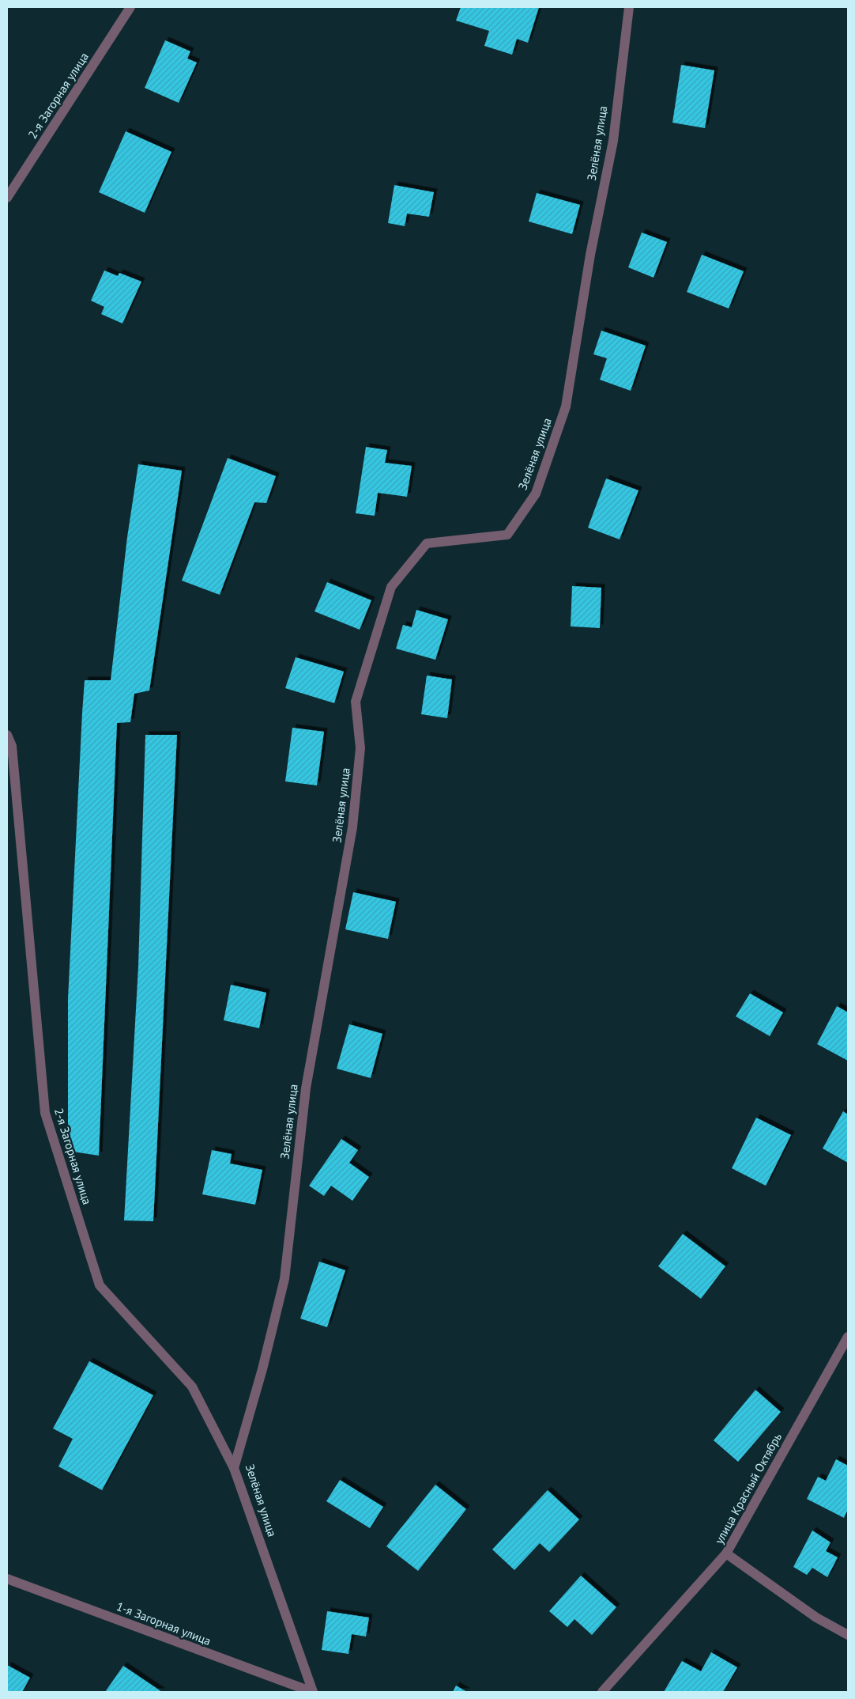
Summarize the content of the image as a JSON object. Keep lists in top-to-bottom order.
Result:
{
  "streets": {
    "street": [
      "2-я Загорная улица",
      "Зелёная улица",
      "улица Красный Октябрь",
      "1-я Загорная улица"
    ]
  },
  "crossings": [
    ["2-я Загорная улица", "Зелёная улица"],
    ["Зелёная улица", "1-я Загорная улица"]
  ]
}
